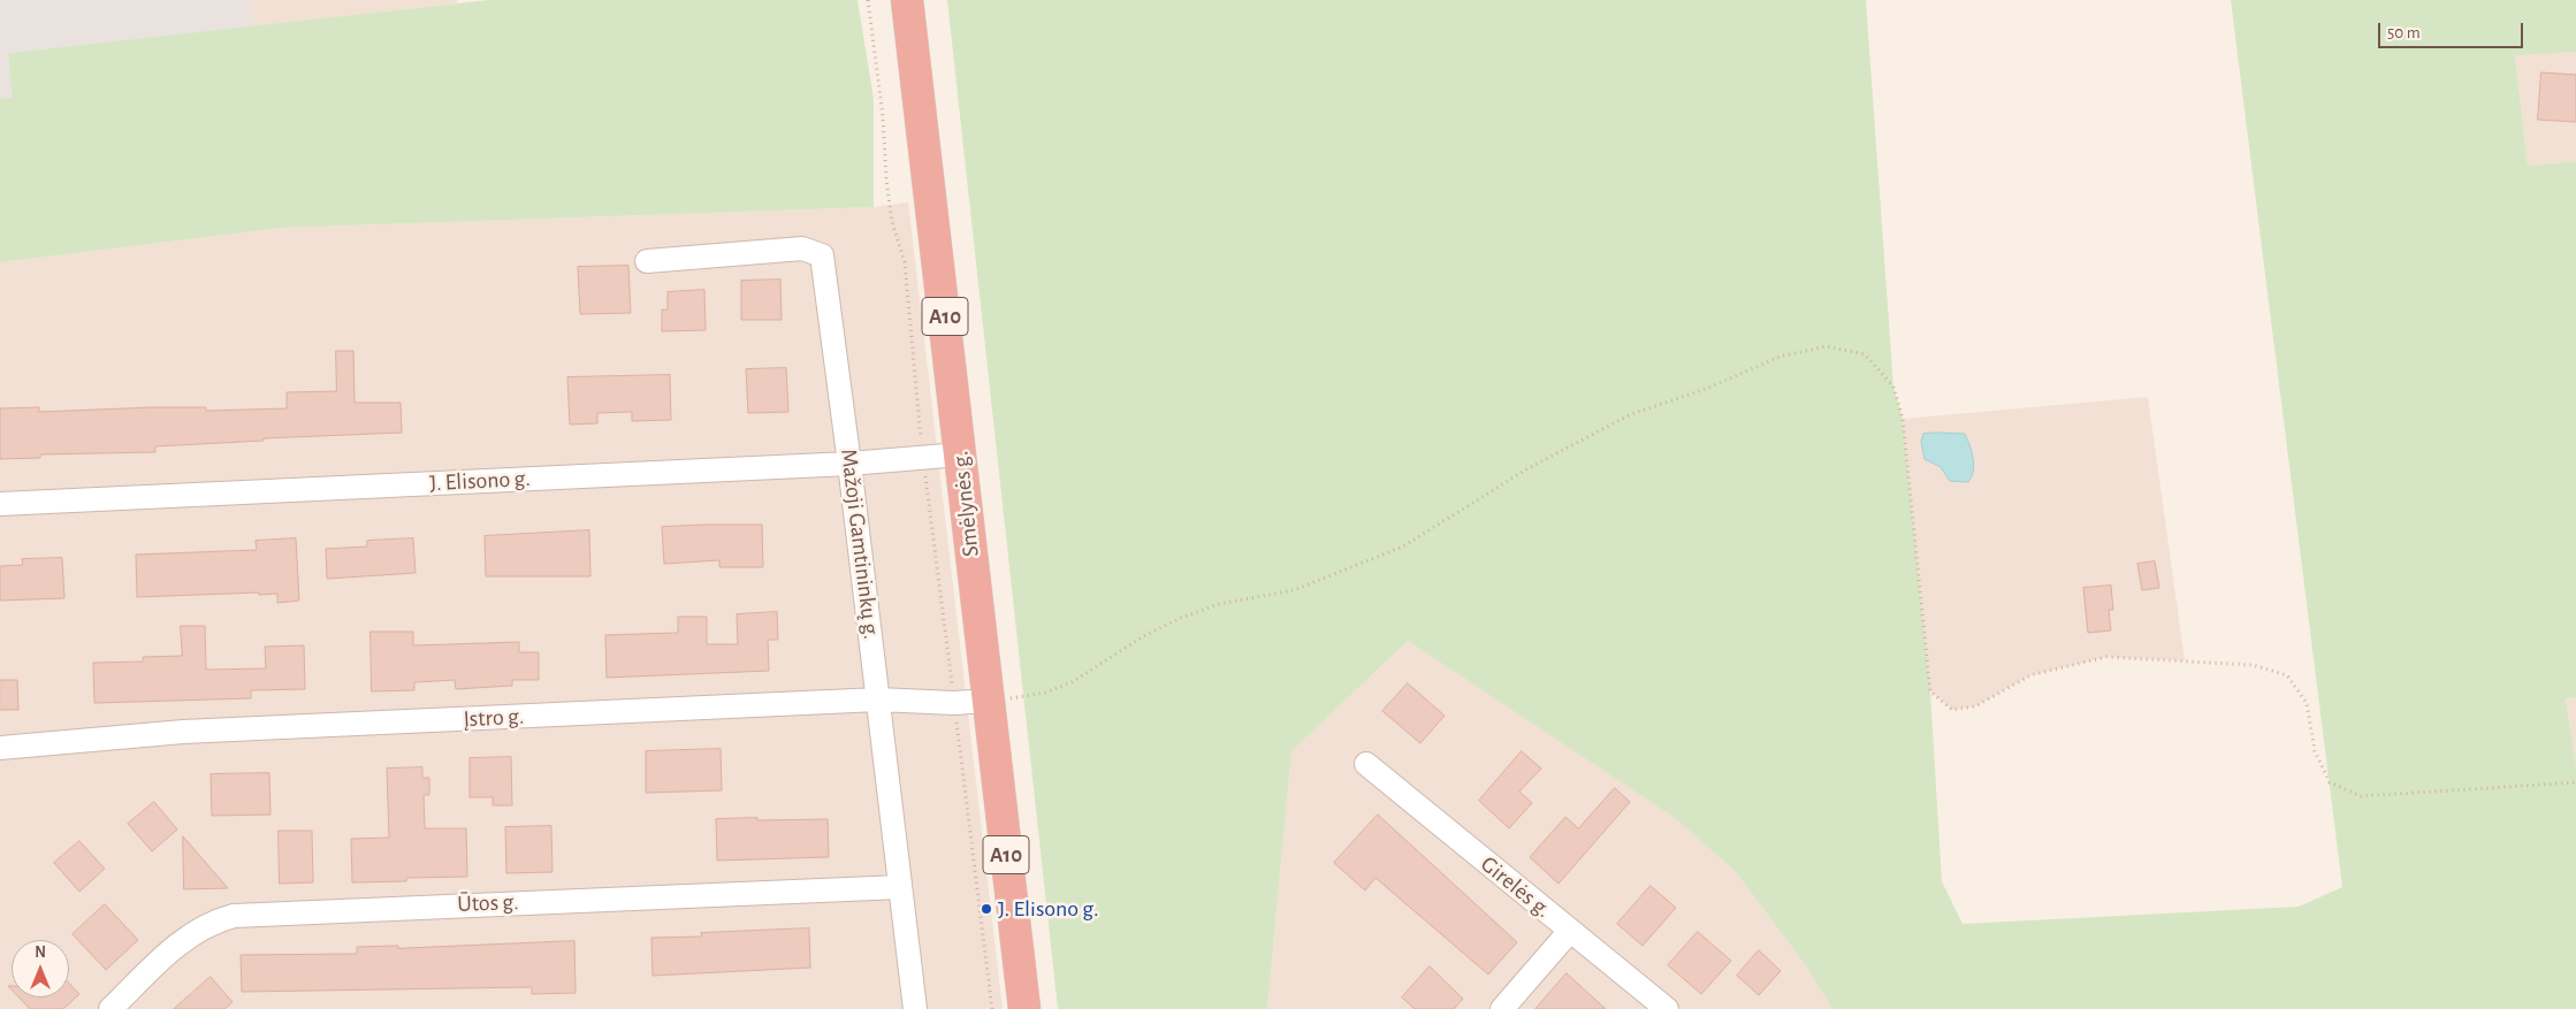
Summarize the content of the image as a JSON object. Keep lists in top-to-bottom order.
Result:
{
  "streets": {
    "highway": ["A10", "Smėlynės g."],
    "street": [
      "J. Elisono g.",
      "Mažoji Gamtininkų g.",
      "Įstro g.",
      "Girelės g.",
      "Ūtos g."
    ]
  },
  "crossings": [
    ["J. Elisono g.", "Smėlynės g."],
    ["J. Elisono g.", "Mažoji Gamtininkų g."],
    ["Smėlynės g.", "Įstro g."],
    ["Mažoji Gamtininkų g.", "Įstro g."],
    ["Mažoji Gamtininkų g.", "Ūtos g."]
  ],
  "places": ["J. Elisono g."],
  "scale_bar": "50 m",
  "north": "top"
}
